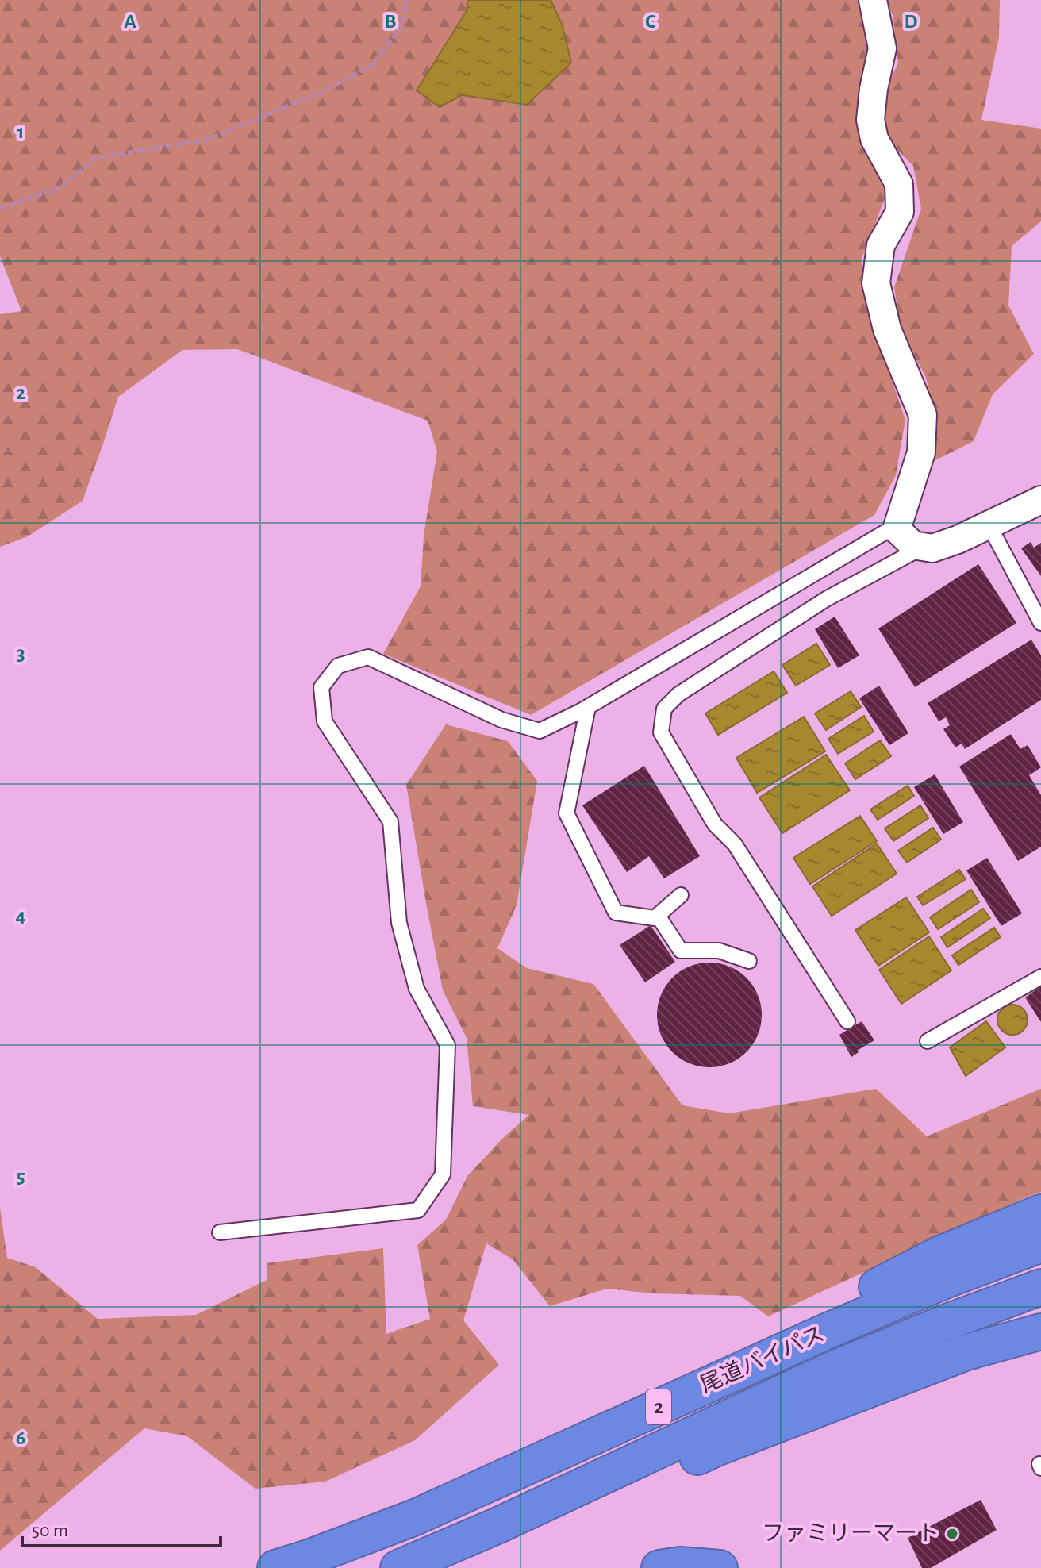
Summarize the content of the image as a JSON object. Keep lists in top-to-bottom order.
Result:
{
  "streets": {
    "highway": ["尾道バイパス", "2"]
  },
  "places": ["ファミリーマート"],
  "scale_bar": "50 m",
  "grid": {
    "columns": [
      "A",
      "B",
      "C",
      "D"
    ],
    "rows": [
      "1",
      "2",
      "3",
      "4",
      "5",
      "6"
    ]
  }
}
